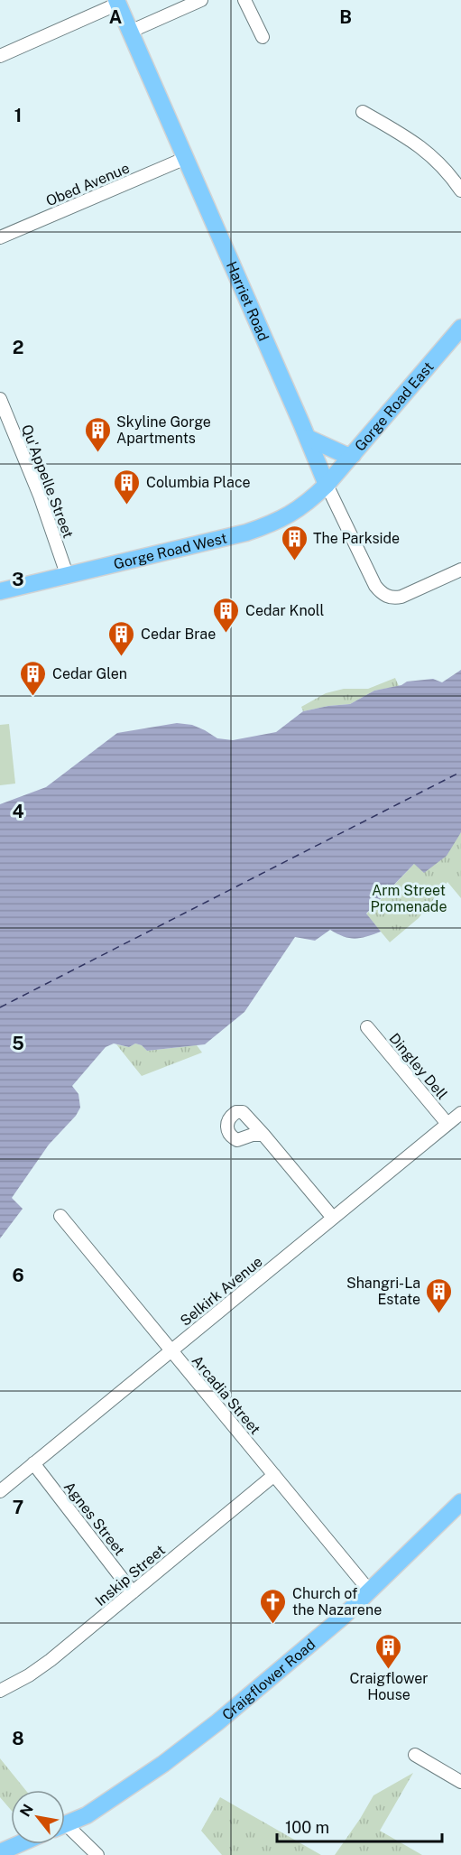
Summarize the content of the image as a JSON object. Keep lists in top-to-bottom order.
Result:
{
  "streets": {
    "main road": [
      "Harriet Road",
      "Gorge Road East",
      "Gorge Road West",
      "Craigflower Road"
    ],
    "street": [
      "Obed Avenue",
      "Qu'Appelle Street",
      "Dingley Dell",
      "Selkirk Avenue",
      "Arcadia Street",
      "Agnes Street",
      "Inskip Street"
    ]
  },
  "crossings": [
    ["Obed Avenue", "Harriet Road"],
    ["Harriet Road", "Gorge Road East"],
    ["Harriet Road", "Gorge Road West"],
    ["Gorge Road East", "Gorge Road West"],
    ["Qu'Appelle Street", "Gorge Road West"],
    ["Dingley Dell", "Selkirk Avenue"],
    ["Selkirk Avenue", "Arcadia Street"],
    ["Selkirk Avenue", "Agnes Street"],
    ["Arcadia Street", "Inskip Street"],
    ["Arcadia Street", "Craigflower Road"],
    ["Agnes Street", "Inskip Street"]
  ],
  "parks": ["Arm Street Promenade"],
  "places": {
    "building": [
      "Skyline Gorge Apartments",
      "Columbia Place",
      "The Parkside",
      "Cedar Knoll",
      "Cedar Brae",
      "Cedar Glen",
      "Shangri-La Estate",
      "Craigflower House"
    ],
    "church": ["Church of the Nazarene"]
  },
  "scale_bar": "100 m",
  "north": "top left",
  "grid": {
    "columns": ["A", "B"],
    "rows": [
      "1",
      "2",
      "3",
      "4",
      "5",
      "6",
      "7",
      "8"
    ]
  }
}
